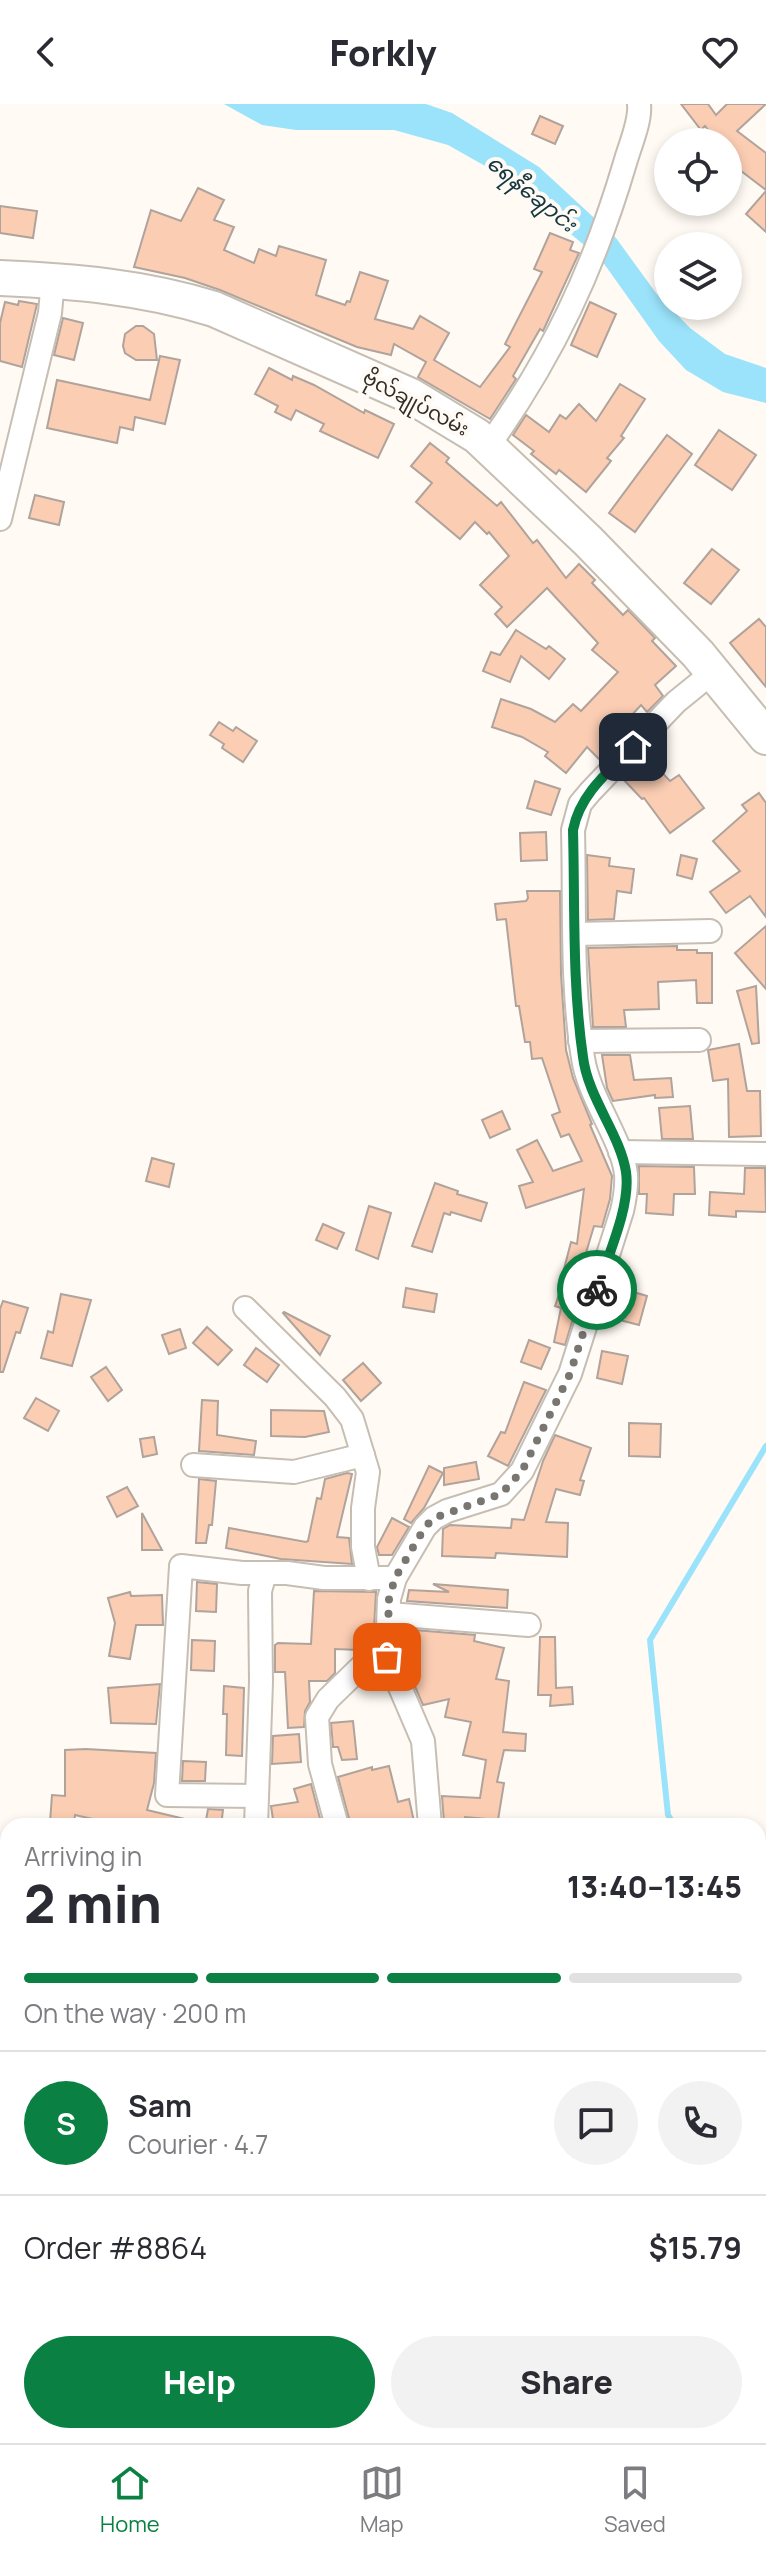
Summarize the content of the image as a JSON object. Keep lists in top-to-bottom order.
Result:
{
  "streets": {
    "main road": ["ဗိုလ်‌ချုပ်‌လမ်း"]
  },
  "water": ["ရေနီချောင်း"],
  "page": {
    "header": "Forkly",
    "heading": ["2 min", "Arriving in", "13:40–13:45"],
    "panel": [
      "Sam",
      "Courier · 4.7",
      "Order #8864",
      "$15.79"
    ],
    "bar": "On the way · 200 m",
    "round": "S",
    "buttons": ["Help", "Share"],
    "tabs": ["Home", "Map", "Saved"]
  }
}
